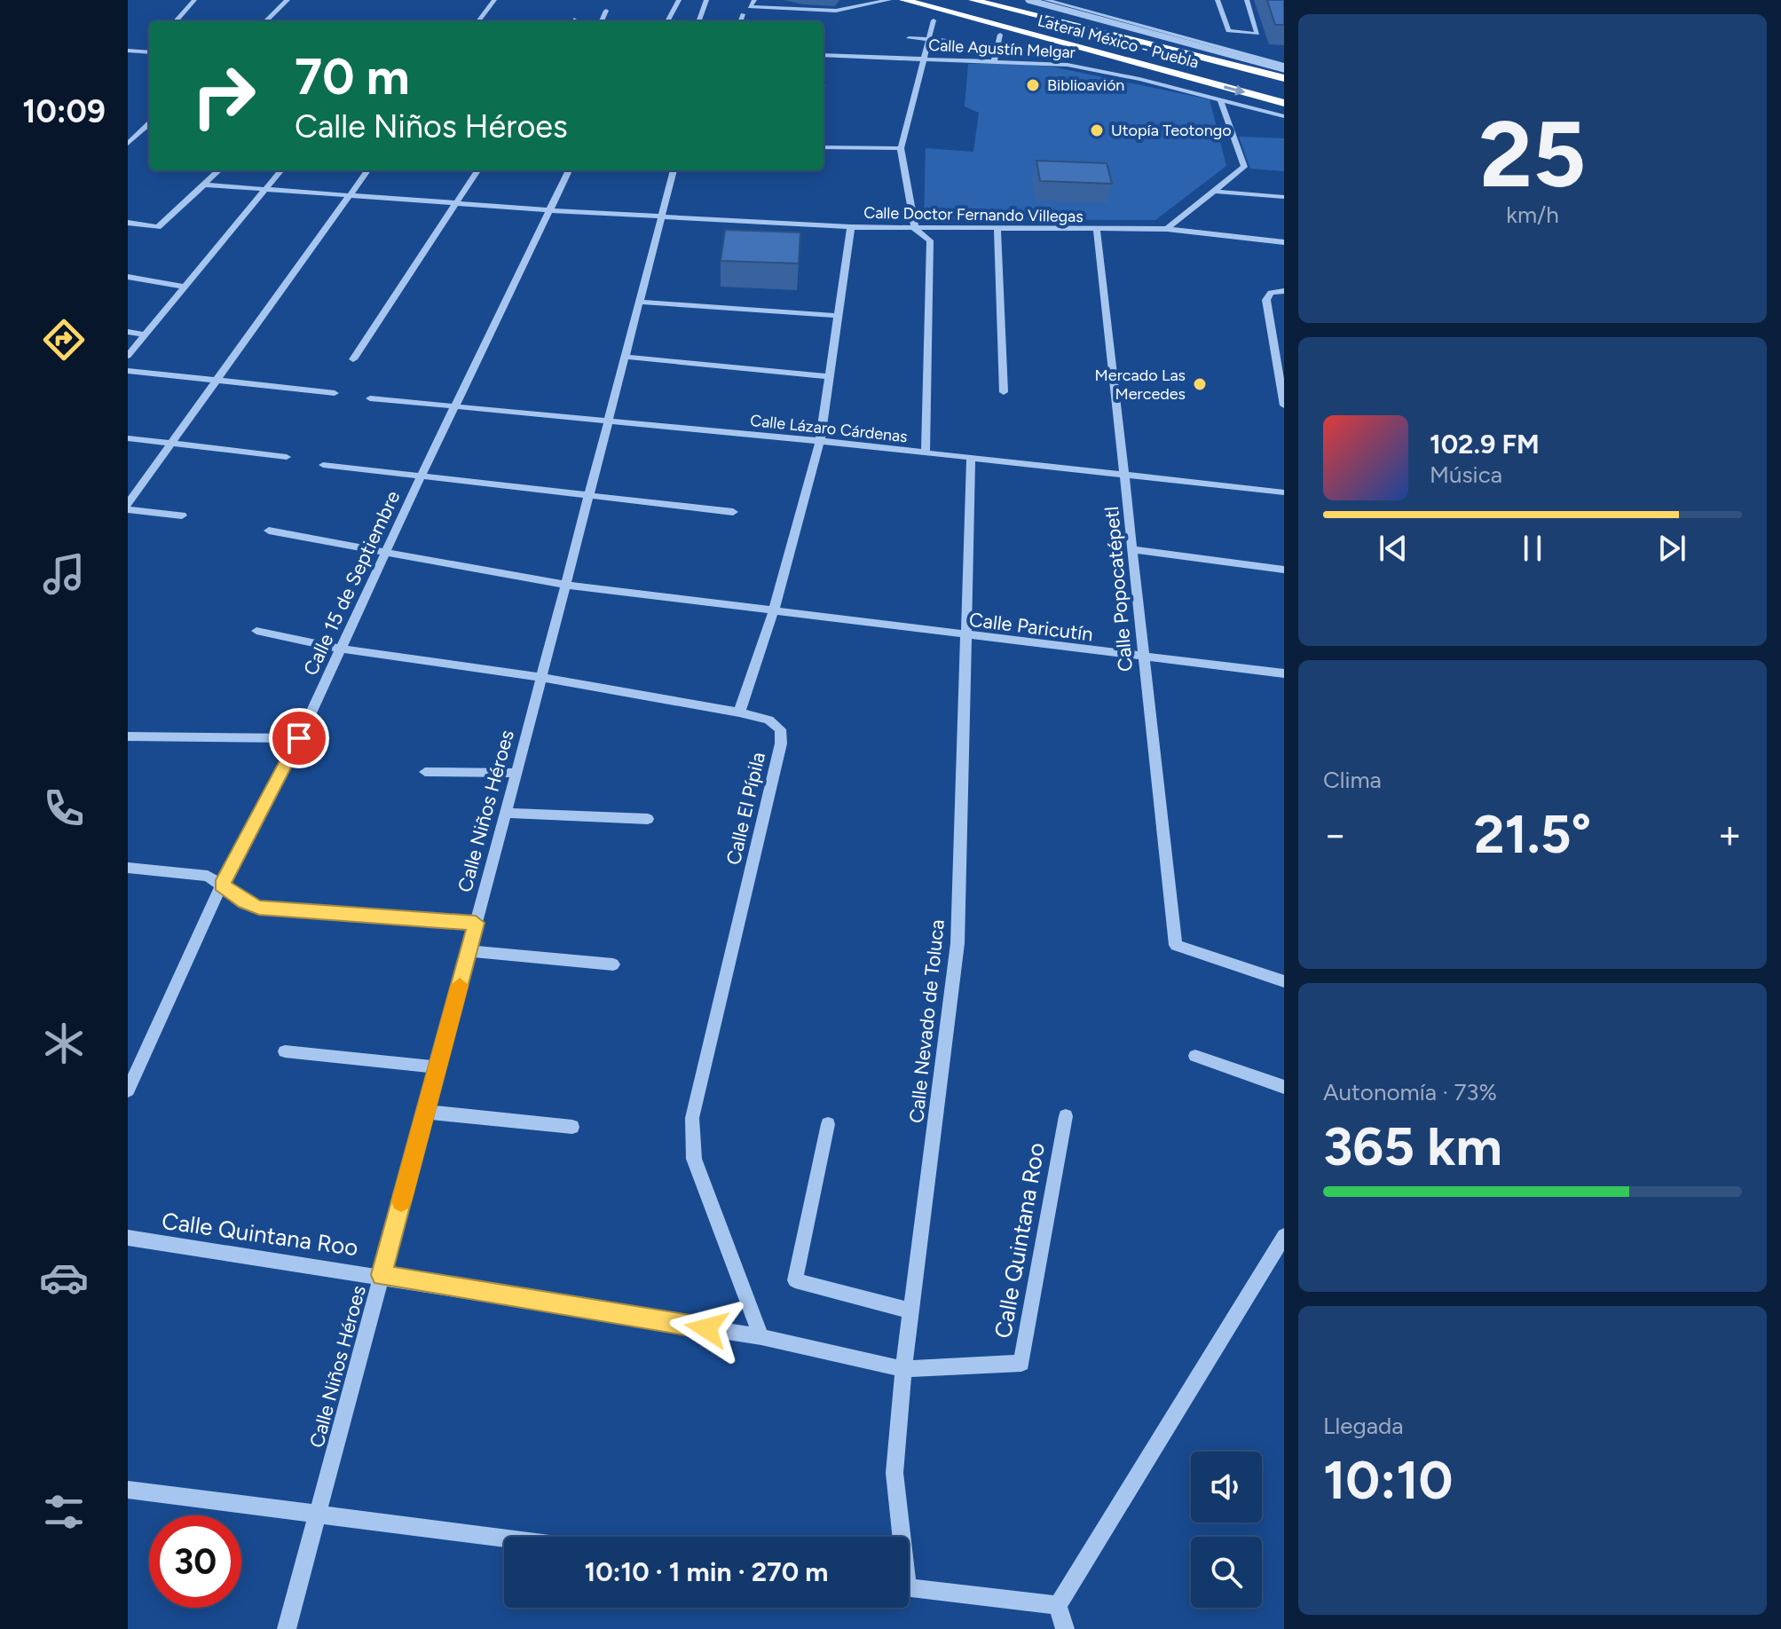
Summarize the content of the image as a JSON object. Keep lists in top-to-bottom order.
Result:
{
  "streets": {
    "highway": ["Lateral México - Puebla"],
    "street": [
      "Calle Agustín Melgar",
      "Calle Doctor Fernando Villegas",
      "Calle Lázaro Cárdenas",
      "Calle 15 de Septiembre",
      "Calle Popocatépetl",
      "Calle Paricutín",
      "Calle El Pípila",
      "Calle Niños Héroes",
      "Calle Nevado de Toluca",
      "Calle Quintana Roo"
    ]
  },
  "crossings": [
    ["Calle Doctor Fernando Villegas", "Calle 15 de Septiembre"],
    ["Calle Doctor Fernando Villegas", "Calle Popocatépetl"],
    ["Calle Doctor Fernando Villegas", "Calle Niños Héroes"],
    ["Calle Lázaro Cárdenas", "Calle 15 de Septiembre"],
    ["Calle Lázaro Cárdenas", "Calle Popocatépetl"],
    ["Calle Lázaro Cárdenas", "Calle Niños Héroes"],
    ["Calle Lázaro Cárdenas", "Calle Nevado de Toluca"],
    ["Calle 15 de Septiembre", "Calle Paricutín"],
    ["Calle 15 de Septiembre", "Calle El Pípila"],
    ["Calle Popocatépetl", "Calle Paricutín"],
    ["Calle Paricutín", "Calle Niños Héroes"],
    ["Calle Paricutín", "Calle Nevado de Toluca"],
    ["Calle El Pípila", "Calle Niños Héroes"],
    ["Calle El Pípila", "Calle Quintana Roo"],
    ["Calle Niños Héroes", "Calle Quintana Roo"],
    ["Calle Nevado de Toluca", "Calle Quintana Roo"]
  ],
  "places": ["Biblioavión", "Utopía Teotongo", "Mercado Las Mercedes"],
  "page": {
    "tabs": "10:09",
    "tile": [
      ["25", "km/h"],
      "Clima",
      ["Autonomía · 73%", "365 km"],
      ["Llegada", "10:10"]
    ],
    "turn": ["70 m", "Calle Niños Héroes"],
    "song": ["102.9 FM", "Música"],
    "heat": ["−", "21.5°", "+"],
    "limit": "30",
    "trip": "10:10 · 1 min · 270 m"
  }
}
